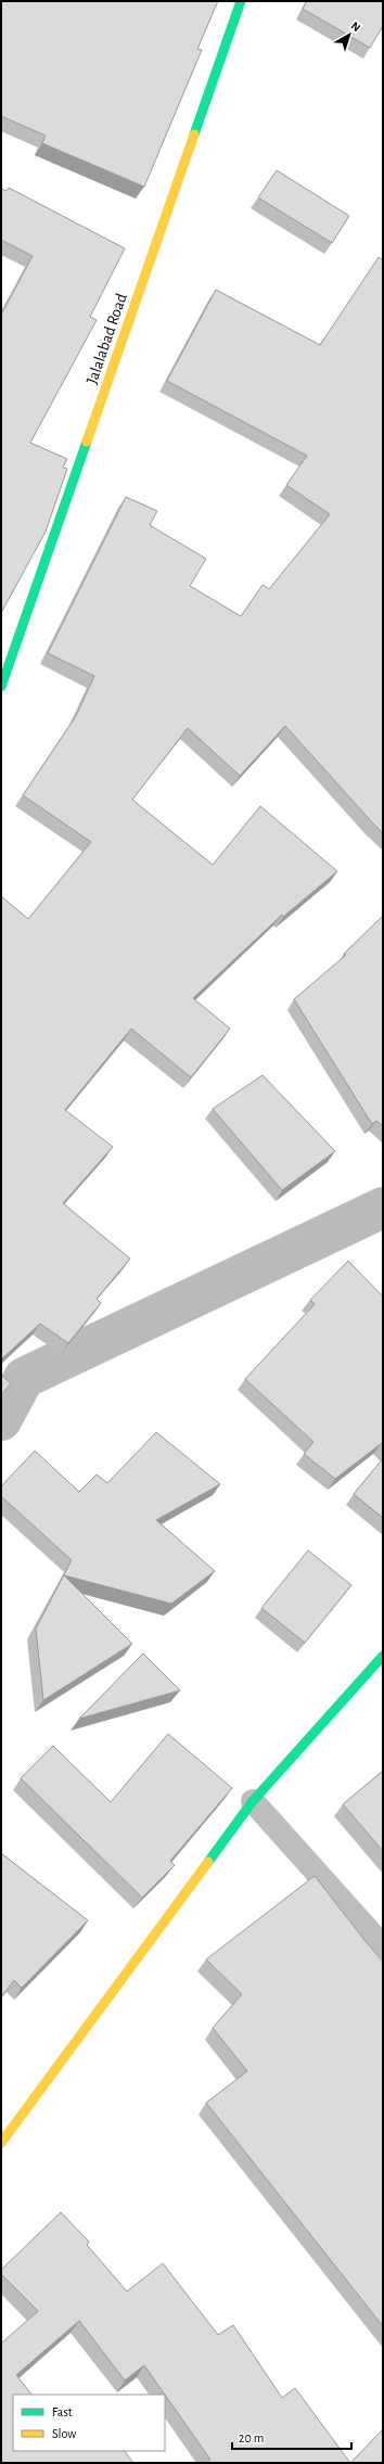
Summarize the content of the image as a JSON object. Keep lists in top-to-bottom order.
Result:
{
  "streets": {
    "street": ["Jalalabad Road"]
  },
  "legend": ["Fast", "Slow"],
  "scale_bar": "20 m",
  "north": "top right"
}
